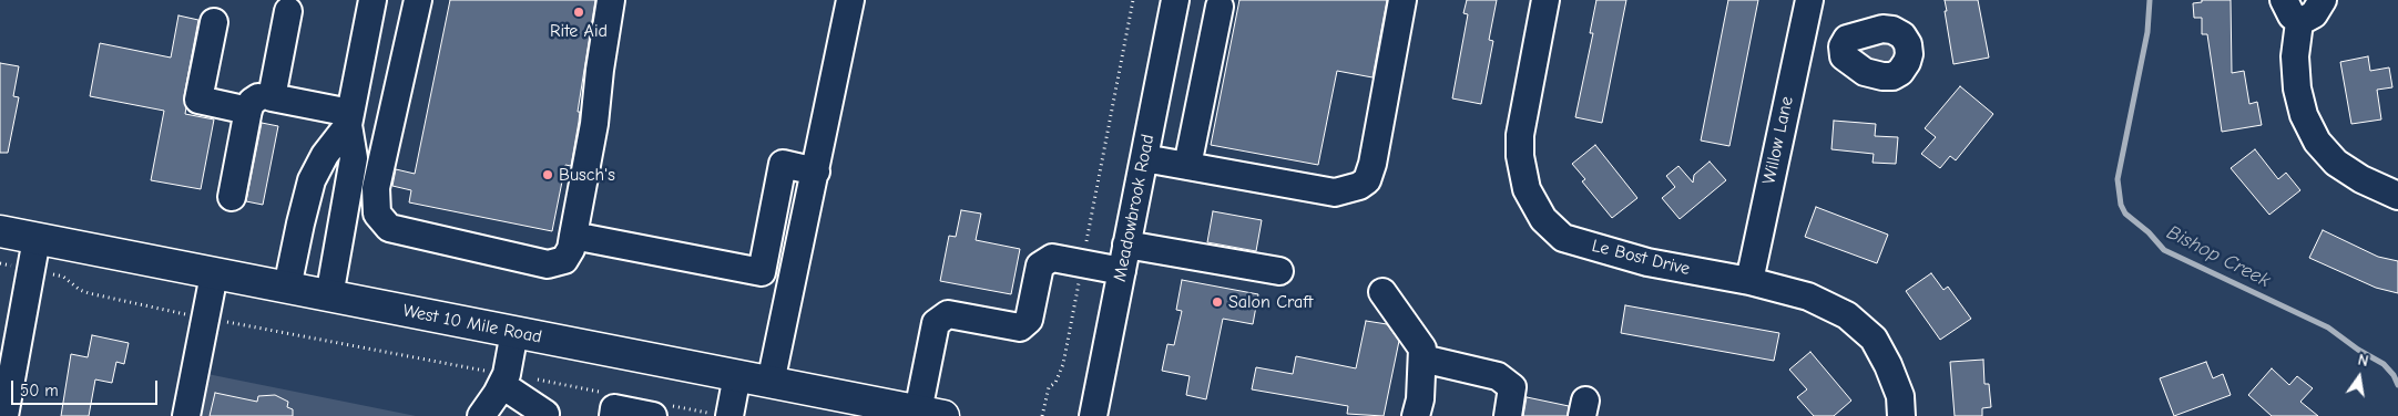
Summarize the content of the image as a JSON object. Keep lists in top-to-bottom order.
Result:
{
  "streets": {
    "main road": ["West 10 Mile Road"],
    "street": ["Willow Lane", "Meadowbrook Road", "Le Bost Drive"]
  },
  "crossings": [
    ["Willow Lane", "Le Bost Drive"]
  ],
  "water": ["Bishop Creek"],
  "places": ["Rite Aid", "Busch's", "Salon Craft"],
  "scale_bar": "50 m",
  "north": "top"
}
